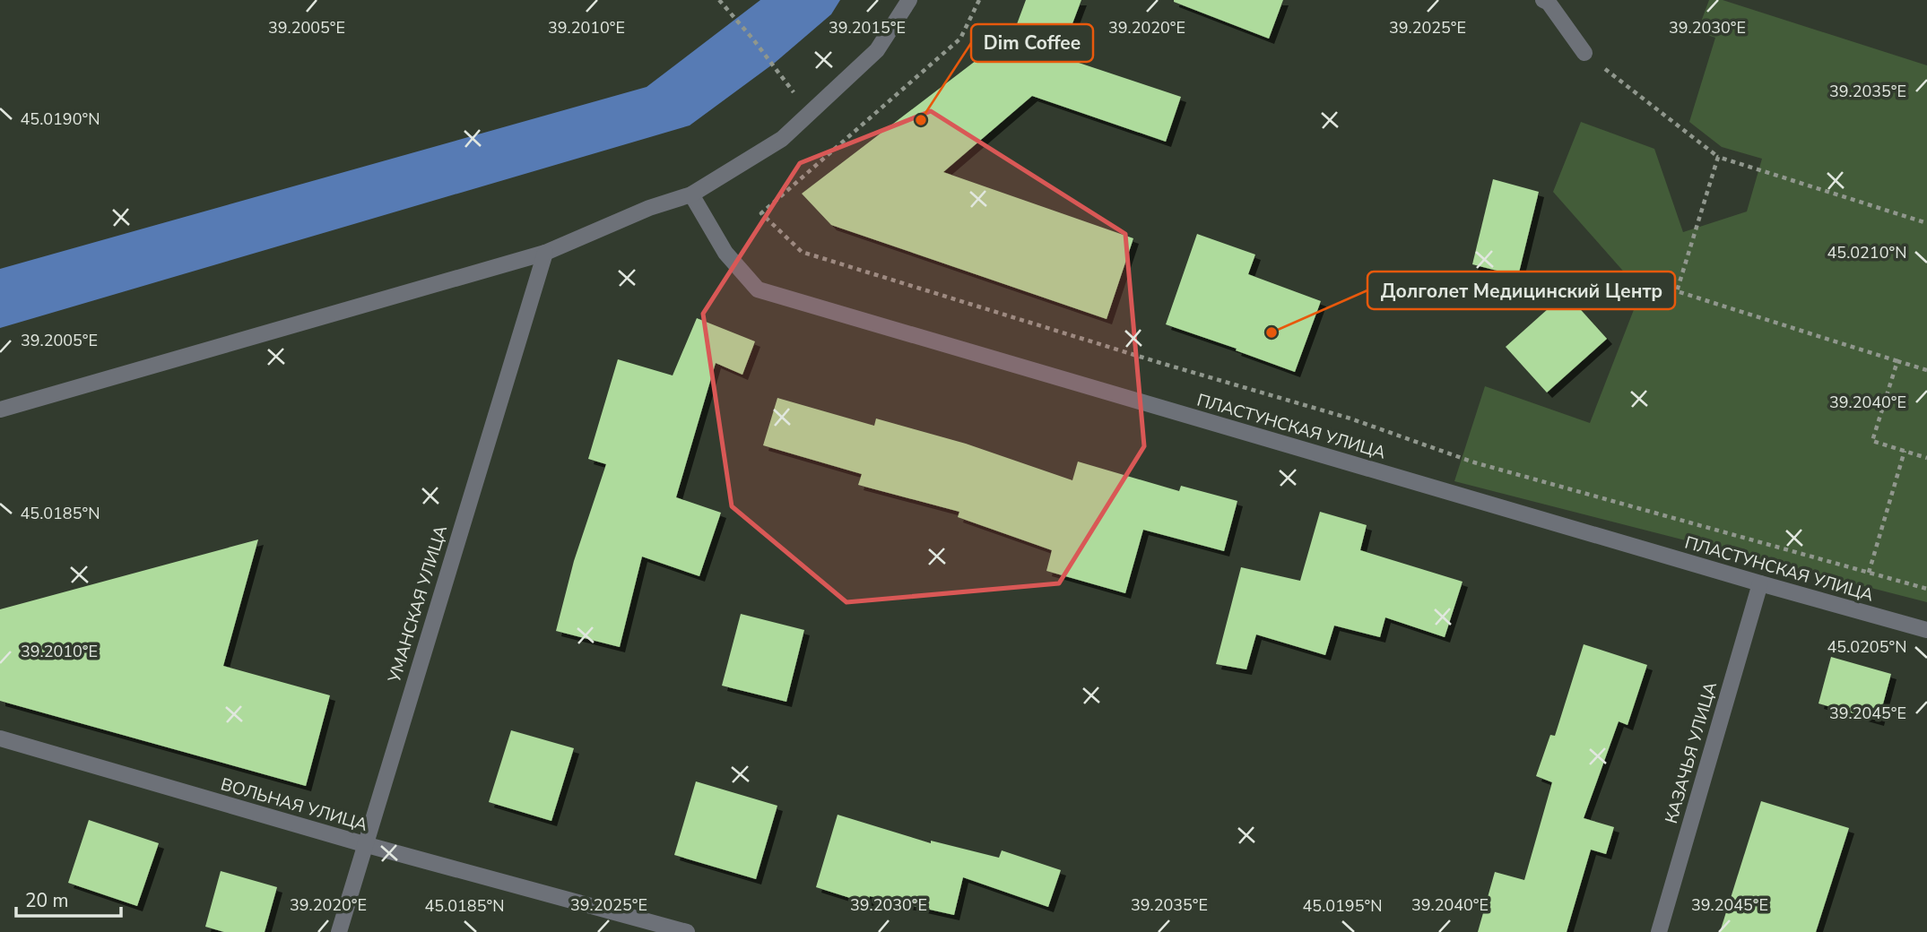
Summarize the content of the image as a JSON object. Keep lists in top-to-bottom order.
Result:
{
  "streets": {
    "street": [
      "ПЛАСТУНСКАЯ УЛИЦА",
      "УМАНСКАЯ УЛИЦА",
      "КАЗАЧЬЯ УЛИЦА",
      "ВОЛЬНАЯ УЛИЦА"
    ]
  },
  "crossings": [
    ["ПЛАСТУНСКАЯ УЛИЦА", "КАЗАЧЬЯ УЛИЦА"],
    ["УМАНСКАЯ УЛИЦА", "ВОЛЬНАЯ УЛИЦА"]
  ],
  "places": ["Dim Coffee", "Долголет Медицинский Центр"],
  "scale_bar": "20 m",
  "coordinates": [
    "39.2005°E",
    "39.2010°E",
    "39.2015°E",
    "39.2020°E",
    "39.2025°E",
    "39.2030°E",
    "39.2035°E",
    "45.0190°N",
    "45.0210°N",
    "39.2040°E",
    "45.0185°N",
    "45.0205°N",
    "39.2045°E",
    "45.0195°N"
  ]
}
